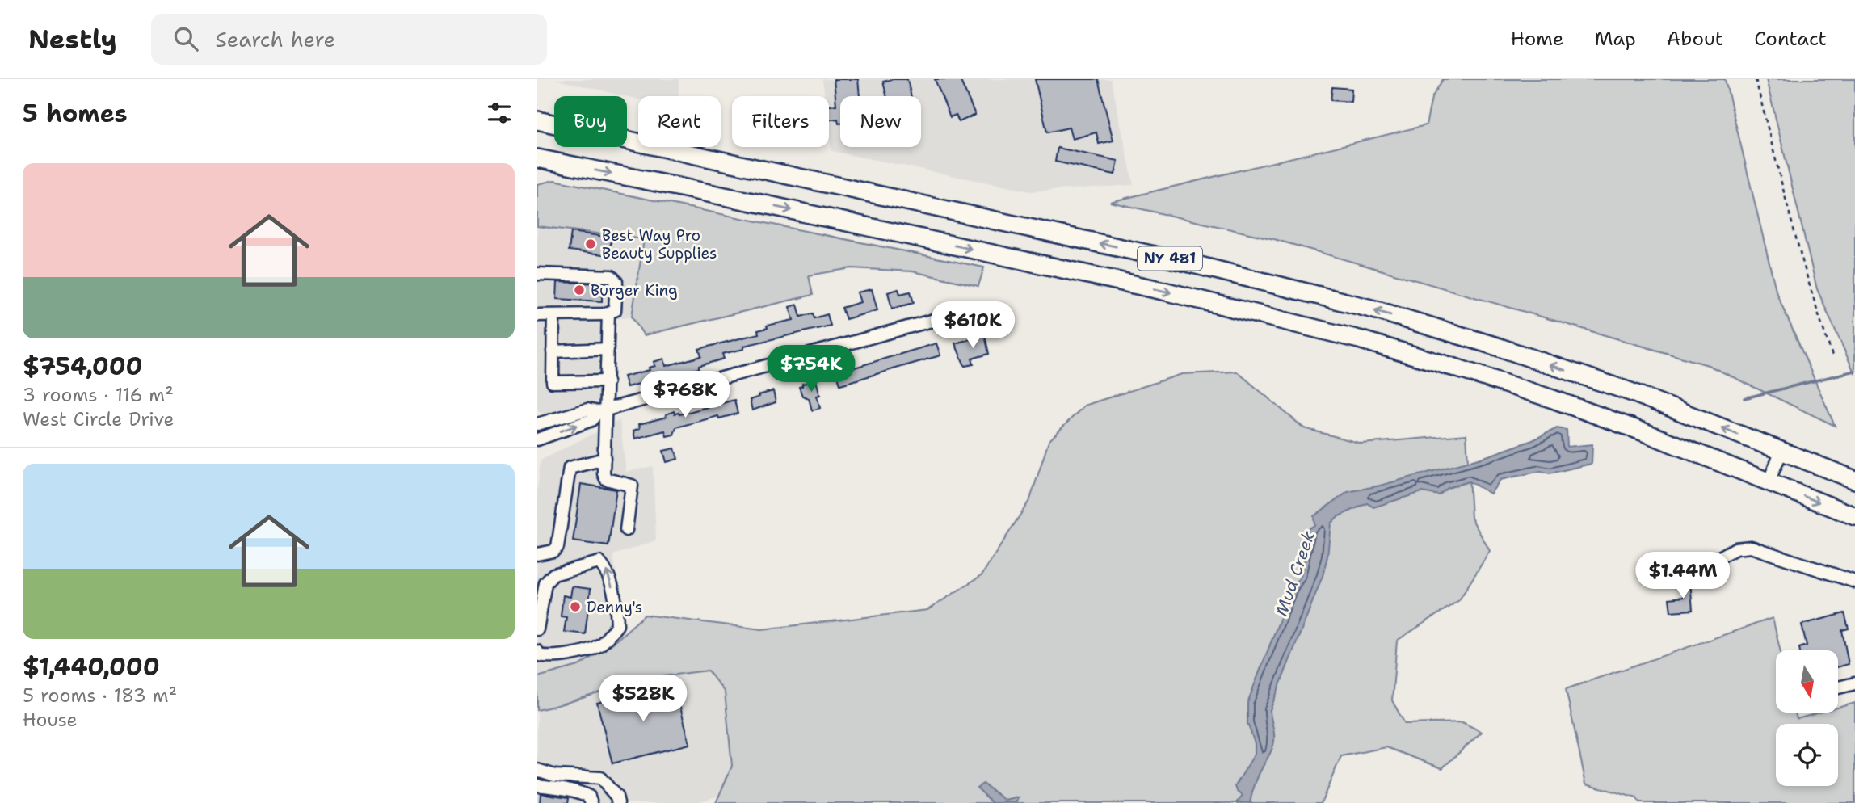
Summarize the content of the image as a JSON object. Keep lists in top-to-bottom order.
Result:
{
  "streets": {
    "highway": ["NY 481"]
  },
  "water": ["Mud Creek"],
  "places": ["Best Way Pro Beauty Supplies", "Burger King", "Denny's"],
  "north": "bottom",
  "page": {
    "header": "Nestly",
    "search": "Search here",
    "nav": [
      "Home",
      "Map",
      "About",
      "Contact"
    ],
    "heading": "5 homes",
    "chip": [
      "Buy",
      "Rent",
      "Filters",
      "New"
    ],
    "list": [
      {
        "name": "$754,000",
        "note": "3 rooms · 116 m² · West Circle Drive"
      },
      {
        "name": "$1,440,000",
        "note": "5 rooms · 183 m² · House"
      }
    ],
    "price": [
      "$610K",
      "$754K",
      "$768K",
      "$1.44M",
      "$528K"
    ]
  }
}
